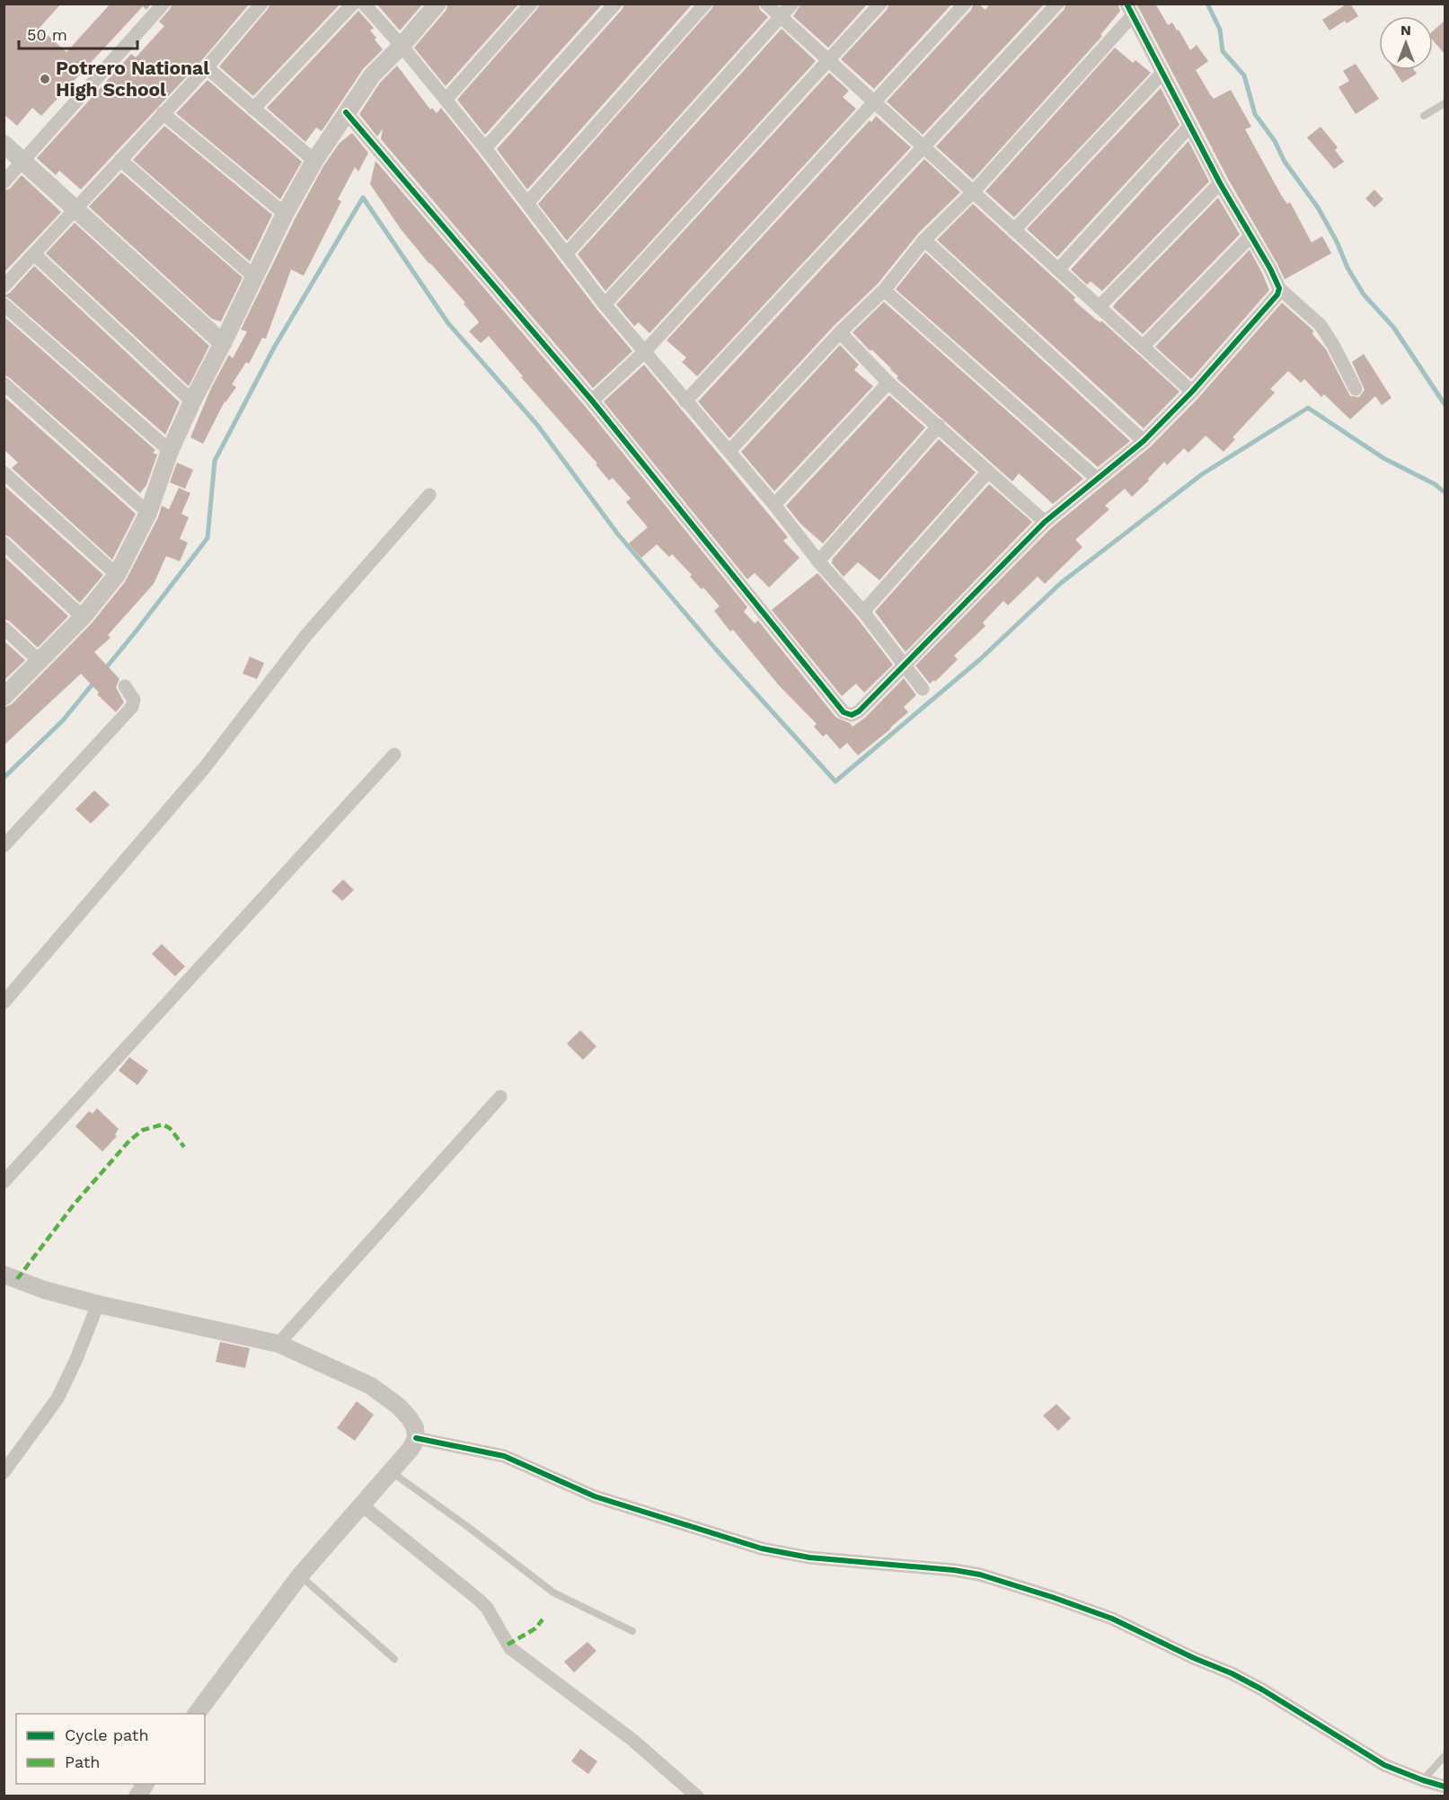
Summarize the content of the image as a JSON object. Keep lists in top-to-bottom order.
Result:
{
  "places": ["Potrero National High School"],
  "legend": ["Cycle path", "Path"],
  "scale_bar": "50 m",
  "north": "top"
}
